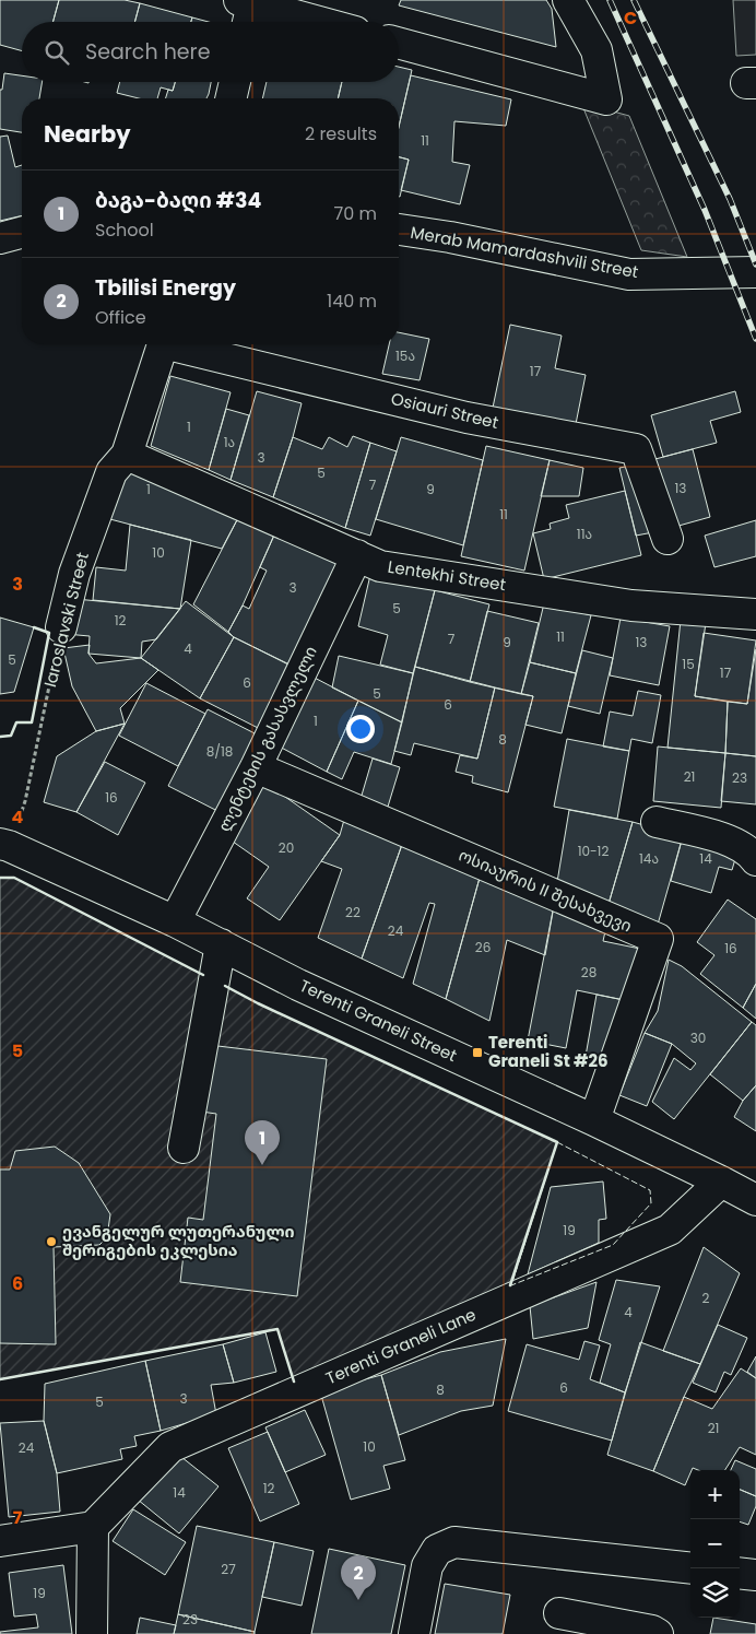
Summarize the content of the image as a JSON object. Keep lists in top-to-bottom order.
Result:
{
  "streets": {
    "street": [
      "Merab Mamardashvili Street",
      "Osiauri Street",
      "Lentekhi Street",
      "Iaroslavski Street",
      "ლენტეხის გასასვლელი",
      "ოსიაურის II შესახვევი",
      "Terenti Graneli Street",
      "Terenti Graneli Lane"
    ]
  },
  "crossings": [
    ["Lentekhi Street", "Iaroslavski Street"],
    ["Lentekhi Street", "ლენტეხის გასასვლელი"],
    ["Iaroslavski Street", "Terenti Graneli Street"],
    ["ლენტეხის გასასვლელი", "ოსიაურის II შესახვევი"],
    ["ლენტეხის გასასვლელი", "Terenti Graneli Street"],
    ["ოსიაურის II შესახვევი", "Terenti Graneli Street"],
    ["Terenti Graneli Street", "Terenti Graneli Lane"]
  ],
  "places": {
    "transit": ["Terenti Graneli St #26"],
    "other": ["ევანგელურ ლუთერანული შერიგების ეკლესია"]
  },
  "house_numbers": [
    "11",
    "15ა",
    "17",
    "1",
    "1ა",
    "3",
    "5",
    "7",
    "13",
    "1",
    "9",
    "11",
    "11ა",
    "10",
    "3",
    "5",
    "12",
    "11",
    "7",
    "9",
    "13",
    "4",
    "5",
    "15",
    "17",
    "6",
    "5",
    "6",
    "1",
    "8",
    "8/18",
    "21",
    "23",
    "16",
    "20",
    "10-12",
    "14ა",
    "14",
    "22",
    "24",
    "26",
    "16",
    "28",
    "30",
    "19",
    "2",
    "4",
    "6",
    "8",
    "3",
    "5",
    "21",
    "10",
    "24",
    "12",
    "14",
    "27",
    "19",
    "23"
  ],
  "page": {
    "search": "Search here",
    "heading": ["Nearby", "2 results"],
    "list": [
      {
        "mark": "1",
        "name": "ბაგა-ბაღი #34",
        "note": "School",
        "value": "70 m"
      },
      {
        "mark": "2",
        "name": "Tbilisi Energy",
        "note": "Office",
        "value": "140 m"
      }
    ],
    "pins": ["1", "2"],
    "map_buttons": ["+", "−"]
  },
  "grid": {
    "columns": ["C"],
    "rows": [
      "3",
      "4",
      "5",
      "6",
      "7"
    ]
  }
}
